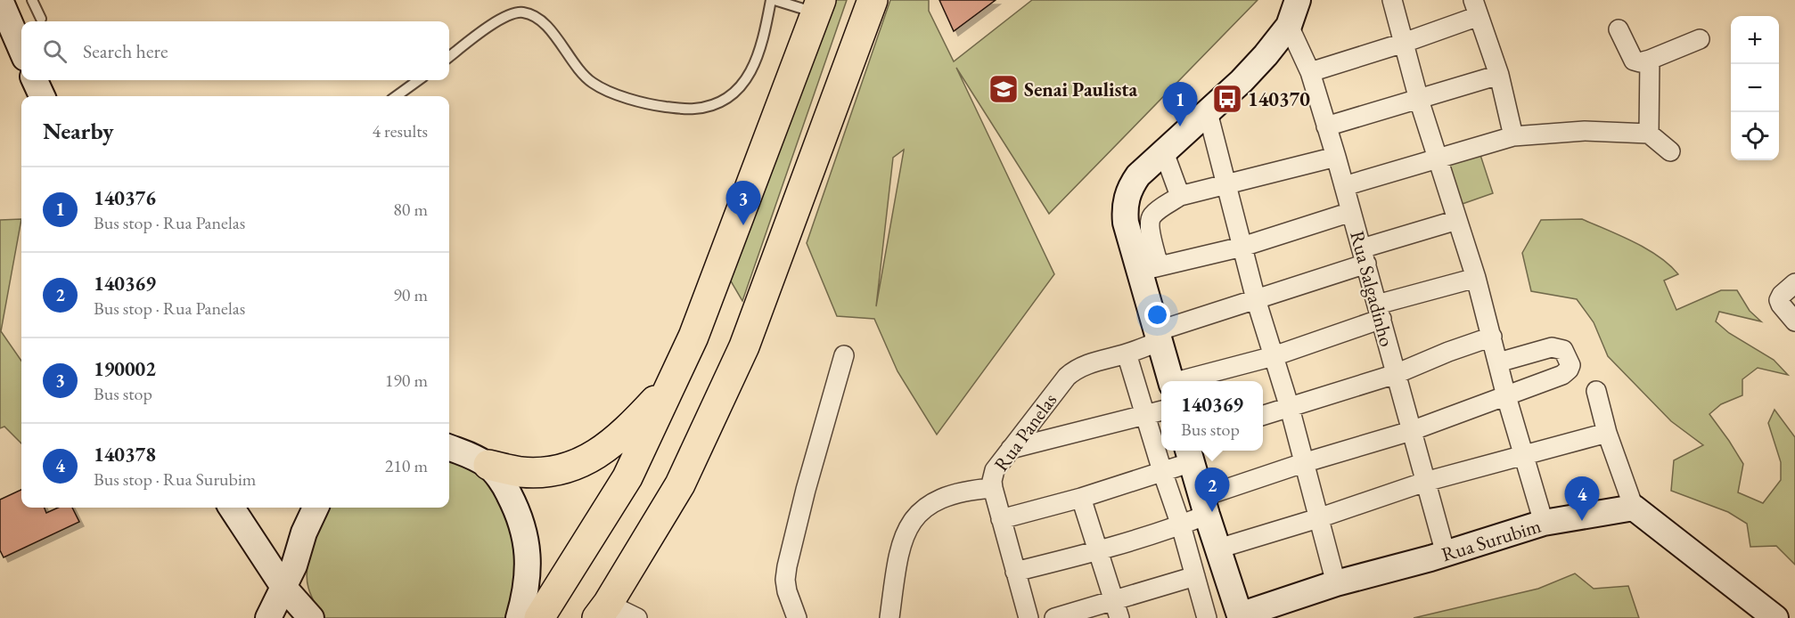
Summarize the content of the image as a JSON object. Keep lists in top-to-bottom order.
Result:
{
  "streets": {
    "street": ["Rua Salgadinho", "Rua Panelas", "Rua Surubim"]
  },
  "crossings": [
    ["Rua Salgadinho", "Rua Panelas"],
    ["Rua Salgadinho", "Rua Surubim"]
  ],
  "places": {
    "school or university": ["Senai Paulista"],
    "bus stop": ["140370"]
  },
  "page": {
    "map_buttons": ["+", "−"],
    "search": "Search here",
    "pins": [
      "1",
      "3",
      "2",
      "4"
    ],
    "heading": ["Nearby", "4 results"],
    "list": [
      {
        "mark": "1",
        "name": "140376",
        "note": "Bus stop · Rua Panelas",
        "value": "80 m"
      },
      {
        "mark": "2",
        "name": "140369",
        "note": "Bus stop · Rua Panelas",
        "value": "90 m"
      },
      {
        "mark": "3",
        "name": "190002",
        "note": "Bus stop",
        "value": "190 m"
      },
      {
        "mark": "4",
        "name": "140378",
        "note": "Bus stop · Rua Surubim",
        "value": "210 m"
      }
    ],
    "popup": ["140369", "Bus stop"]
  }
}
